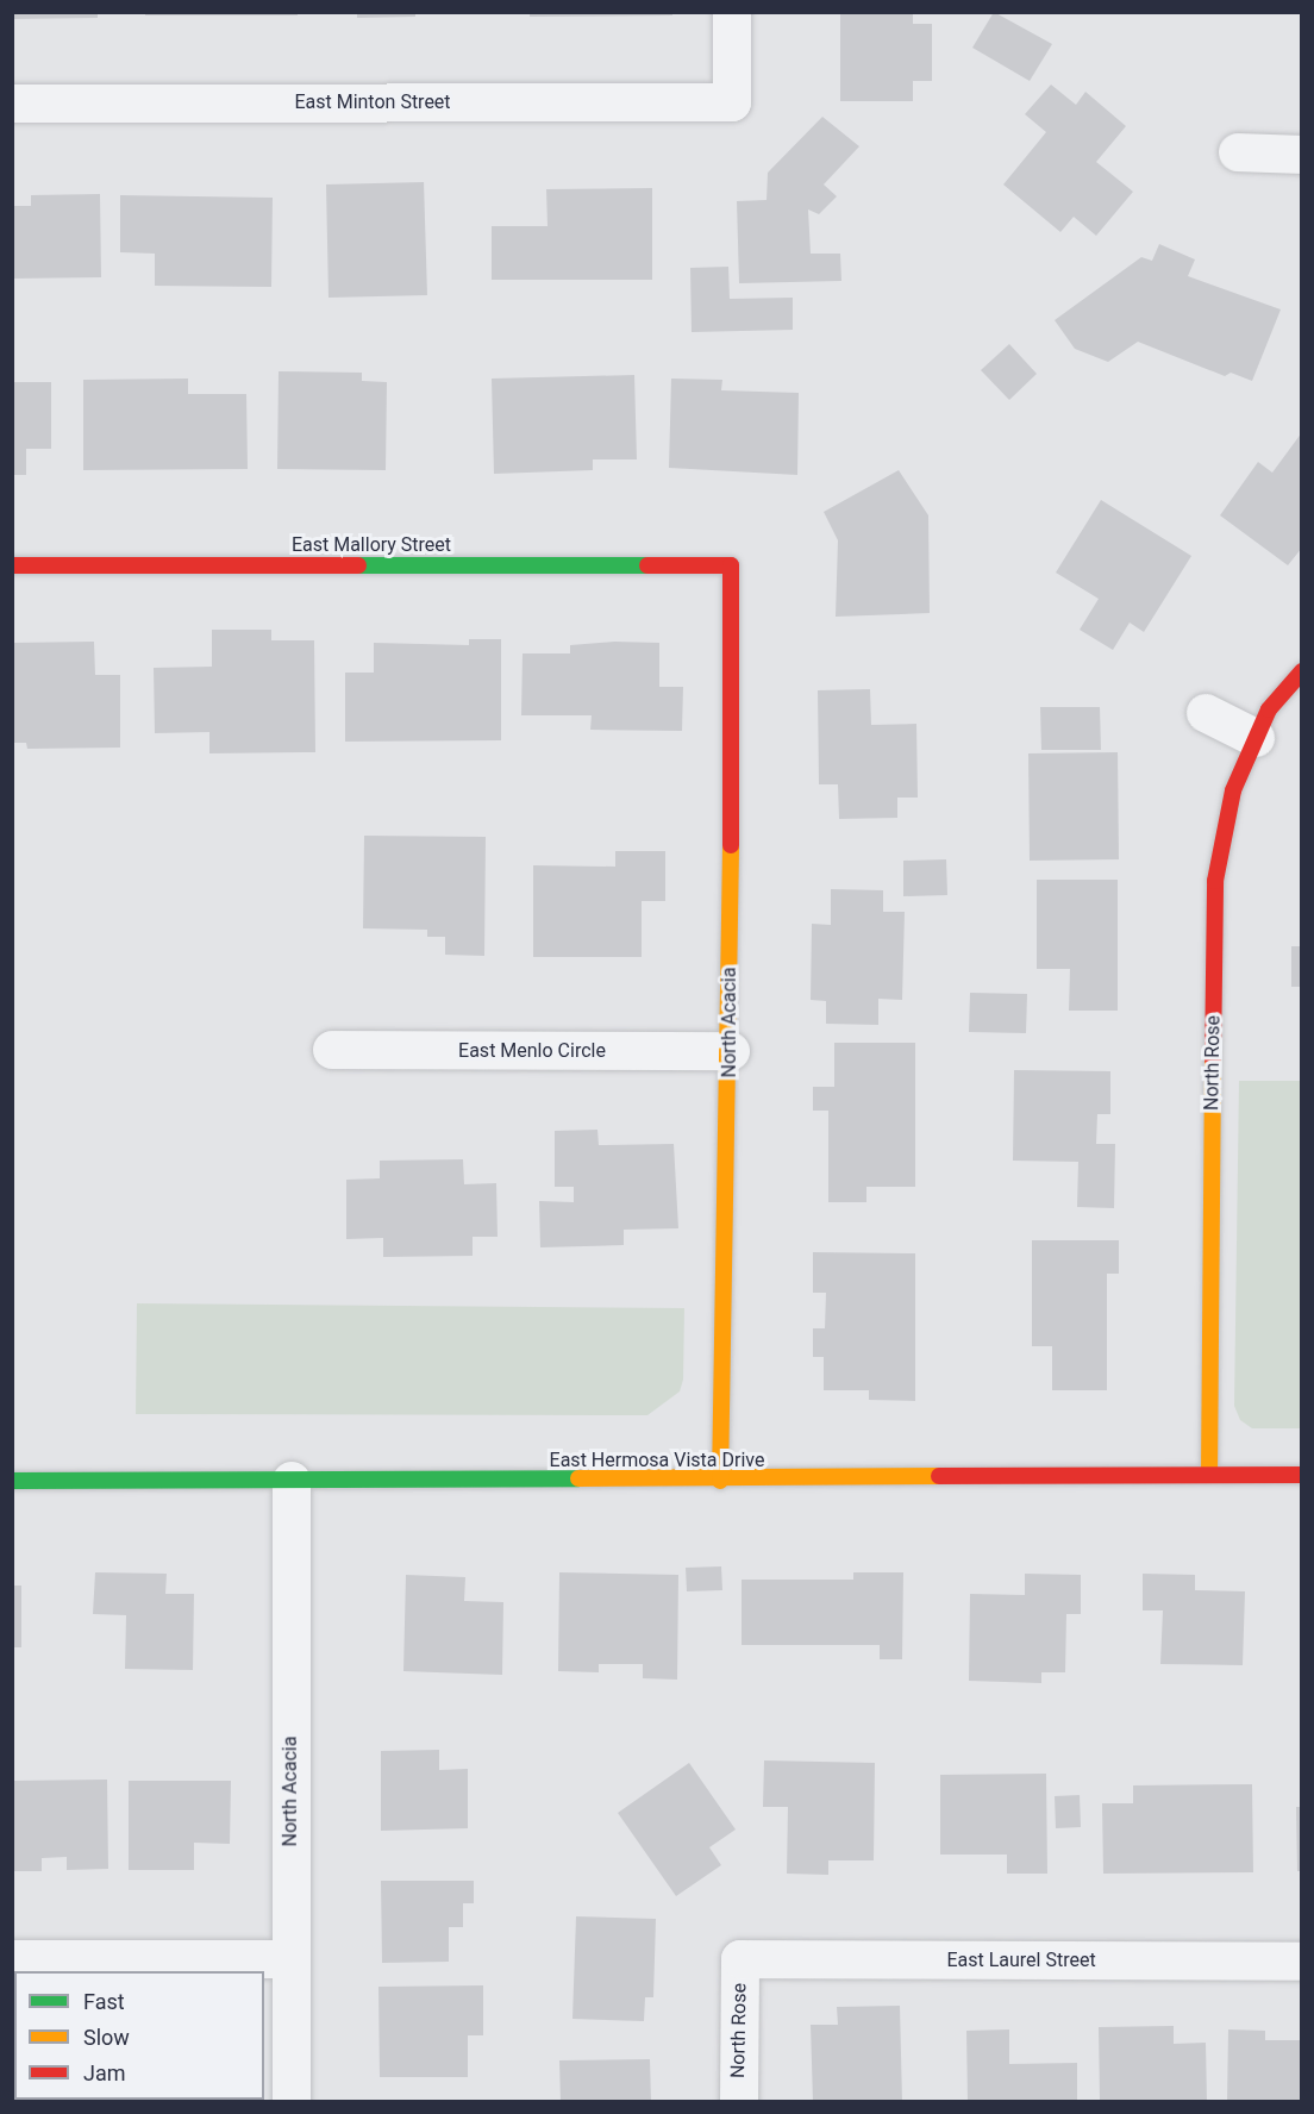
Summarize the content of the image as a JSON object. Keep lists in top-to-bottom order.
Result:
{
  "streets": {
    "street": [
      "East Minton Street",
      "East Mallory Street",
      "North Acacia",
      "East Menlo Circle",
      "North Rose",
      "East Hermosa Vista Drive",
      "East Laurel Street"
    ]
  },
  "crossings": [
    ["East Mallory Street", "North Acacia"],
    ["North Acacia", "East Menlo Circle"],
    ["North Acacia", "East Hermosa Vista Drive"],
    ["North Rose", "East Hermosa Vista Drive"],
    ["North Rose", "East Laurel Street"]
  ],
  "legend": ["Fast", "Slow", "Jam"]
}
